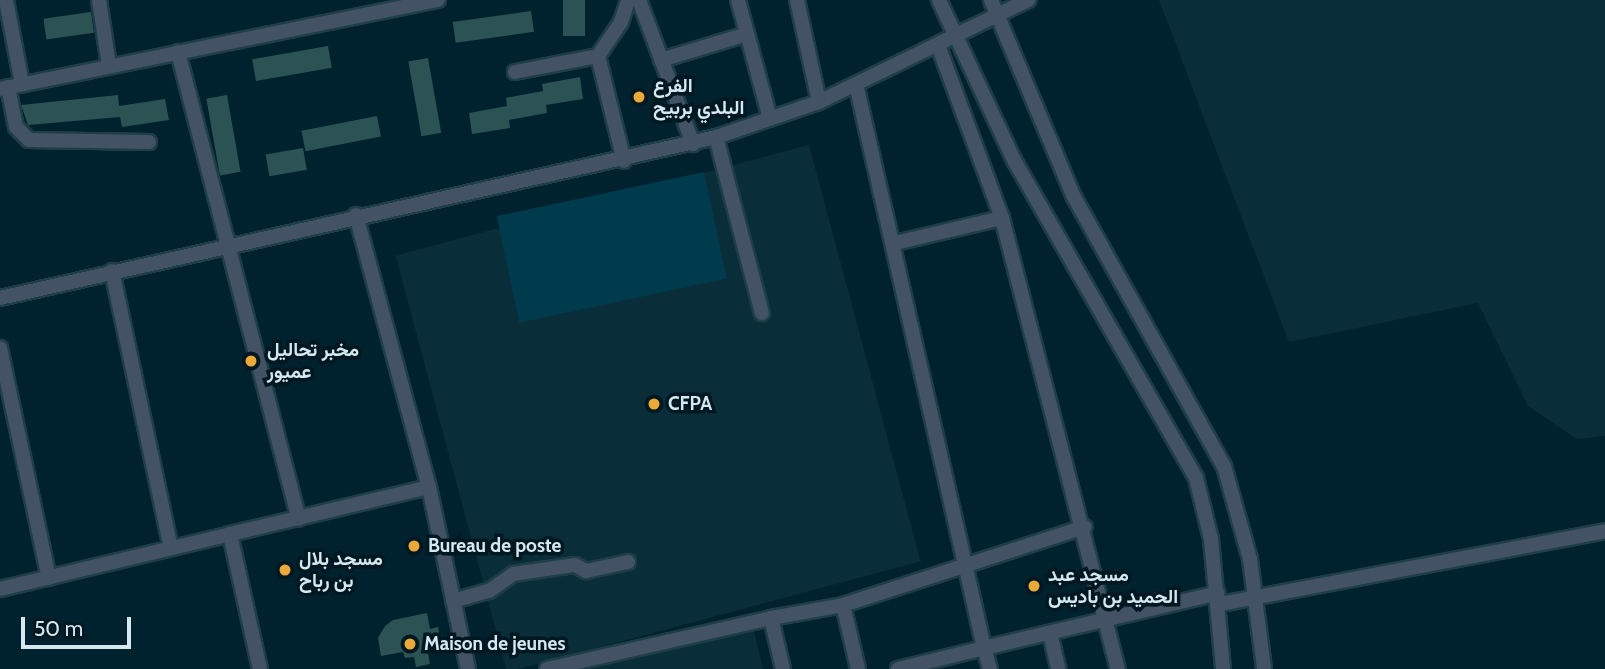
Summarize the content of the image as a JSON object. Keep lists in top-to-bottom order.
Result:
{
  "places": [
    "الفرع البلدي بربيح",
    "مخبر تحاليل عميور",
    "CFPA",
    "Bureau de poste",
    "مسجد بلال بن رباح",
    "مسجد عبد الحميد بن باديس",
    "Maison de jeunes"
  ],
  "scale_bar": "50 m"
}
